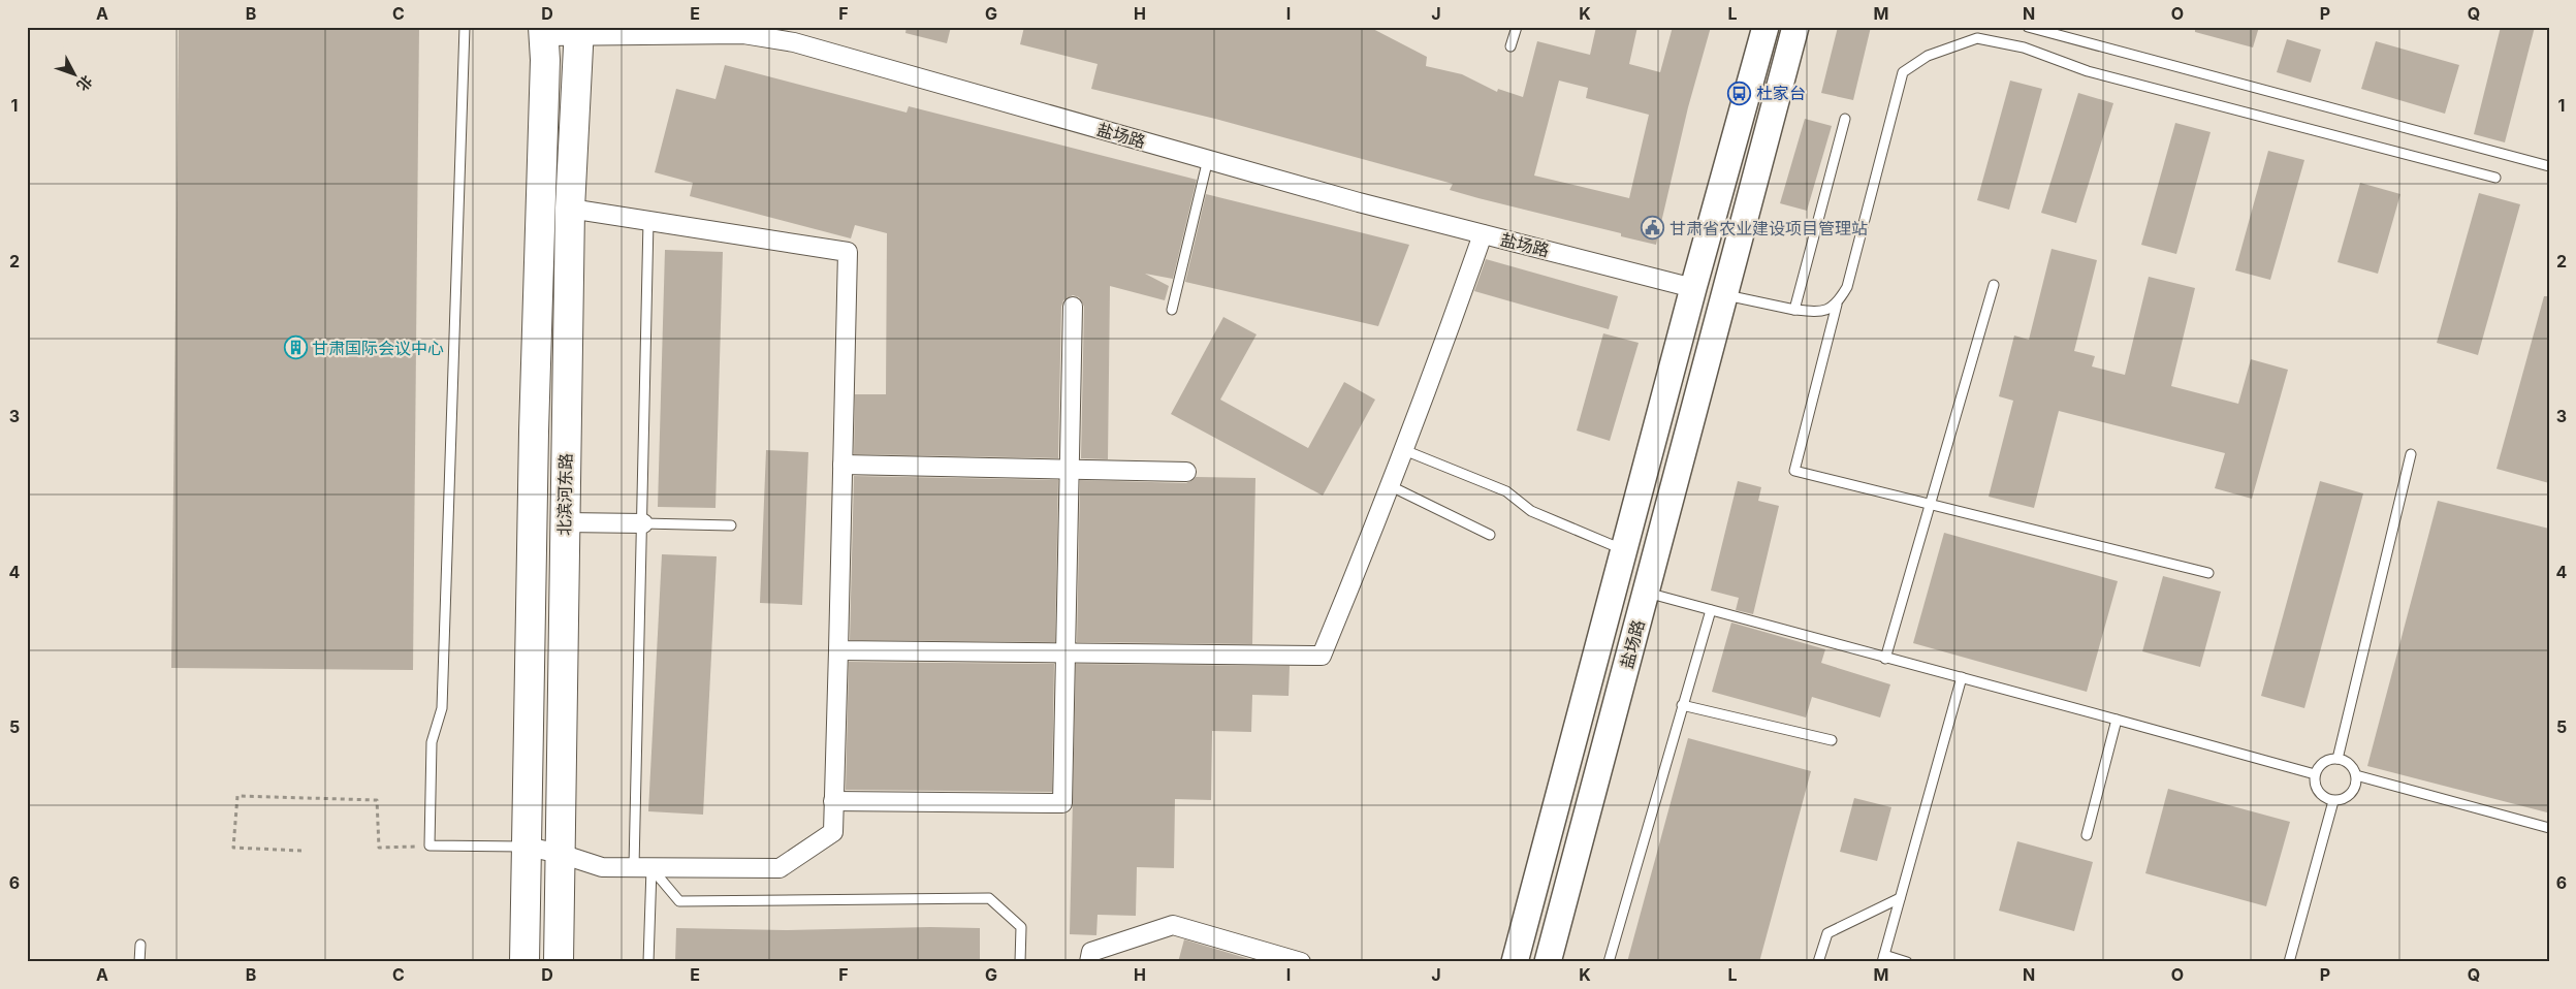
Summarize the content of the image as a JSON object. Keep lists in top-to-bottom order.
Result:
{
  "streets": {
    "main road": ["盐场路", "北滨河东路"]
  },
  "crossings": [
    ["盐场路", "北滨河东路"]
  ],
  "places": {
    "bus stop": ["杜家台"],
    "public building": ["甘肃省农业建设项目管理站"],
    "building": ["甘肃国际会议中心"]
  },
  "north": "bottom right",
  "grid": {
    "columns": [
      "A",
      "B",
      "C",
      "D",
      "E",
      "F",
      "G",
      "H",
      "I",
      "J",
      "K",
      "L",
      "M",
      "N",
      "O",
      "P",
      "Q"
    ],
    "rows": [
      "1",
      "2",
      "3",
      "4",
      "5",
      "6"
    ]
  }
}
